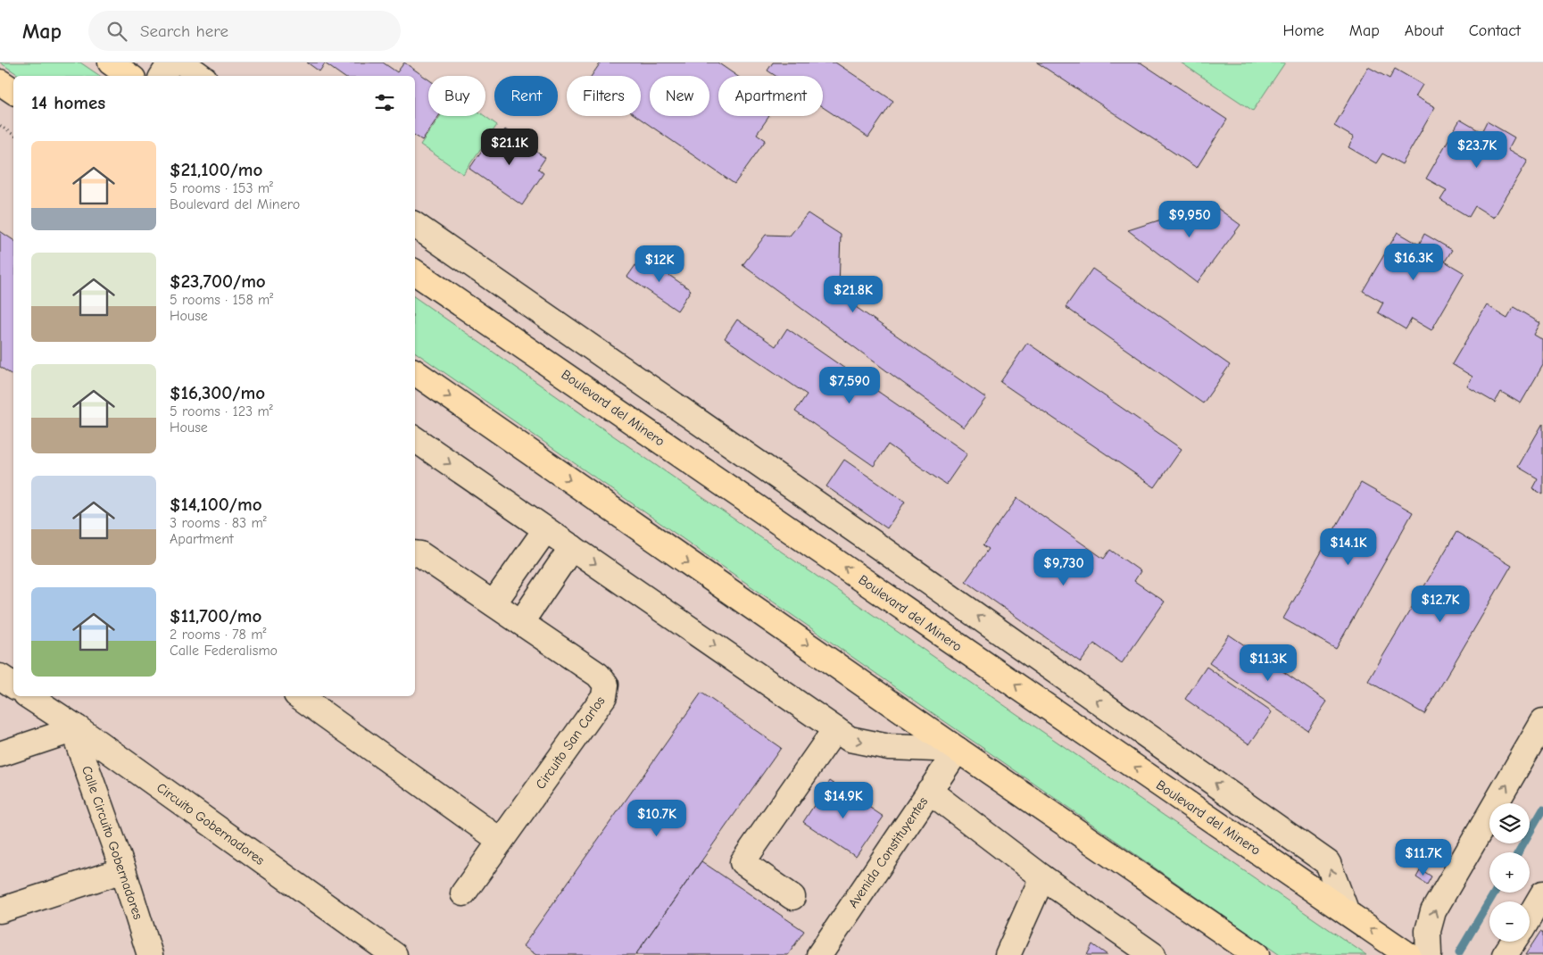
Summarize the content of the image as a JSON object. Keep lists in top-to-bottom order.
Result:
{
  "streets": {
    "main road": ["Boulevard del Minero"],
    "street": [
      "Circuito San Carlos",
      "Circuito Gobernadores",
      "Calle Circuito Gobernadores",
      "Avenida Constituyentes"
    ]
  },
  "crossings": [
    ["Circuito Gobernadores", "Calle Circuito Gobernadores"]
  ],
  "page": {
    "header": "Map",
    "search": "Search here",
    "nav": [
      "Home",
      "Map",
      "About",
      "Contact"
    ],
    "chip": [
      "Buy",
      "Rent",
      "Filters",
      "New",
      "Apartment"
    ],
    "heading": "14 homes",
    "price": [
      "$21.1K",
      "$23.7K",
      "$9,950",
      "$16.3K",
      "$12K",
      "$21.8K",
      "$7,590",
      "$14.1K",
      "$9,730",
      "$12.7K",
      "$11.3K",
      "$14.9K",
      "$10.7K",
      "$11.7K"
    ],
    "list": [
      {
        "name": "$21,100/mo",
        "note": "5 rooms · 153 m² · Boulevard del Minero"
      },
      {
        "name": "$23,700/mo",
        "note": "5 rooms · 158 m² · House"
      },
      {
        "name": "$16,300/mo",
        "note": "5 rooms · 123 m² · House"
      },
      {
        "name": "$14,100/mo",
        "note": "3 rooms · 83 m² · Apartment"
      },
      {
        "name": "$11,700/mo",
        "note": "2 rooms · 78 m² · Calle Federalismo"
      }
    ],
    "map_buttons": ["+", "−"]
  }
}
